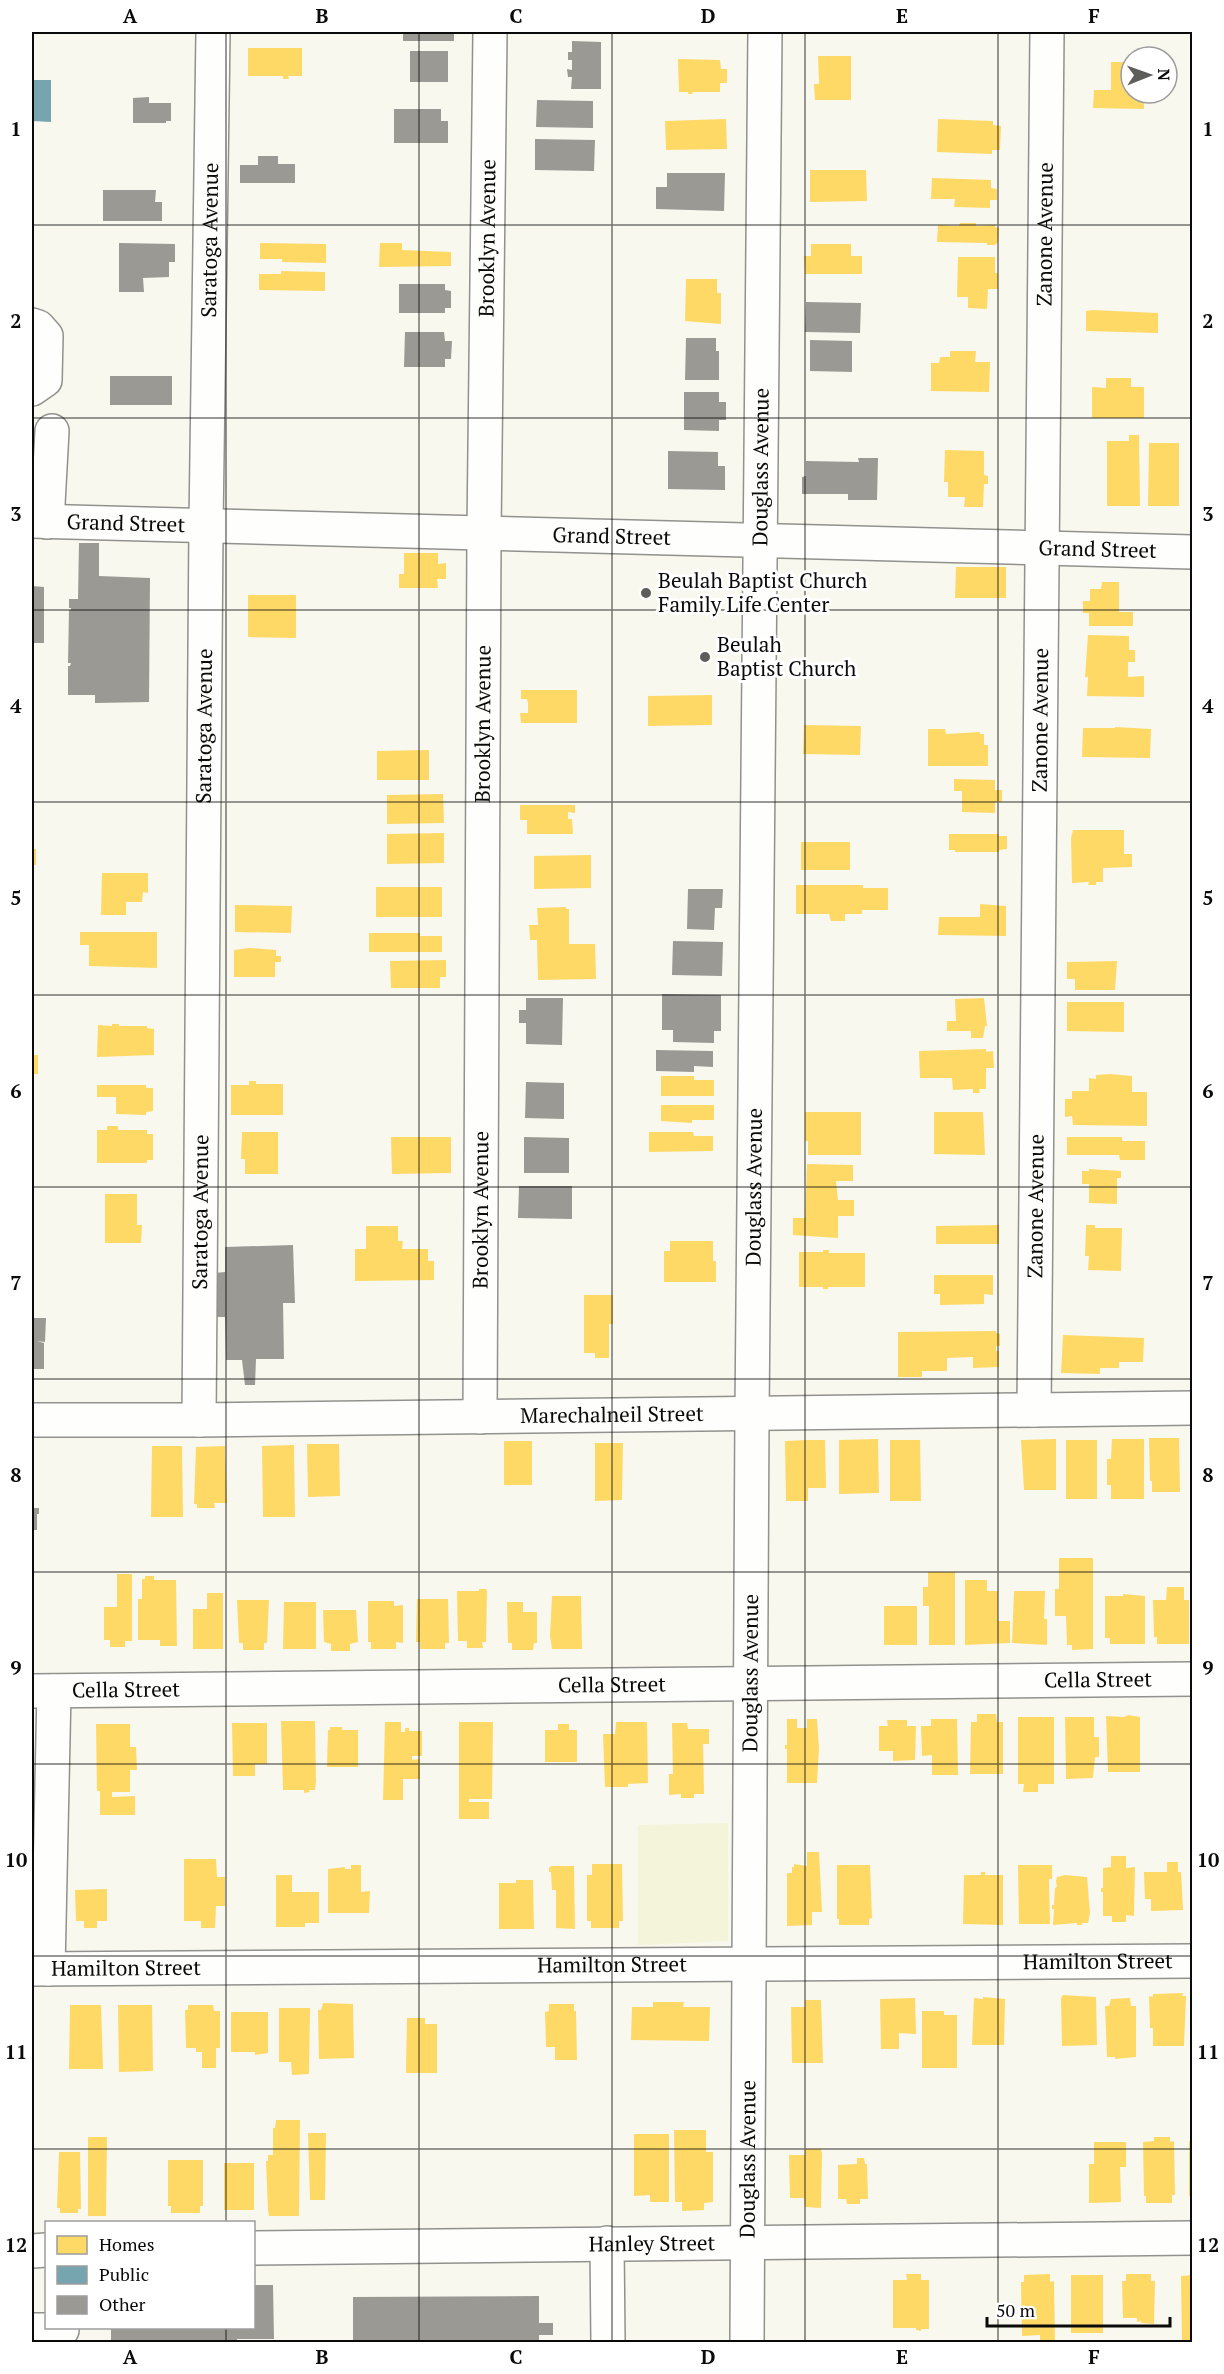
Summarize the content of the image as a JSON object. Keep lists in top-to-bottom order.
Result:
{
  "streets": {
    "street": [
      "Zanone Avenue",
      "Brooklyn Avenue",
      "Saratoga Avenue",
      "Douglass Avenue",
      "Grand Street",
      "Marechalneil Street",
      "Cella Street",
      "Hamilton Street",
      "Hanley Street"
    ]
  },
  "crossings": [
    ["Zanone Avenue", "Grand Street"],
    ["Zanone Avenue", "Marechalneil Street"],
    ["Brooklyn Avenue", "Grand Street"],
    ["Brooklyn Avenue", "Marechalneil Street"],
    ["Saratoga Avenue", "Grand Street"],
    ["Saratoga Avenue", "Marechalneil Street"],
    ["Douglass Avenue", "Grand Street"],
    ["Douglass Avenue", "Marechalneil Street"],
    ["Douglass Avenue", "Cella Street"],
    ["Douglass Avenue", "Hamilton Street"],
    ["Douglass Avenue", "Hanley Street"]
  ],
  "places": ["Beulah Baptist Church Family Life Center", "Beulah Baptist Church"],
  "legend": ["Homes", "Public", "Other"],
  "scale_bar": "50 m",
  "north": "right",
  "grid": {
    "columns": [
      "A",
      "B",
      "C",
      "D",
      "E",
      "F"
    ],
    "rows": [
      "1",
      "2",
      "3",
      "4",
      "5",
      "6",
      "7",
      "8",
      "9",
      "10",
      "11",
      "12"
    ]
  }
}
